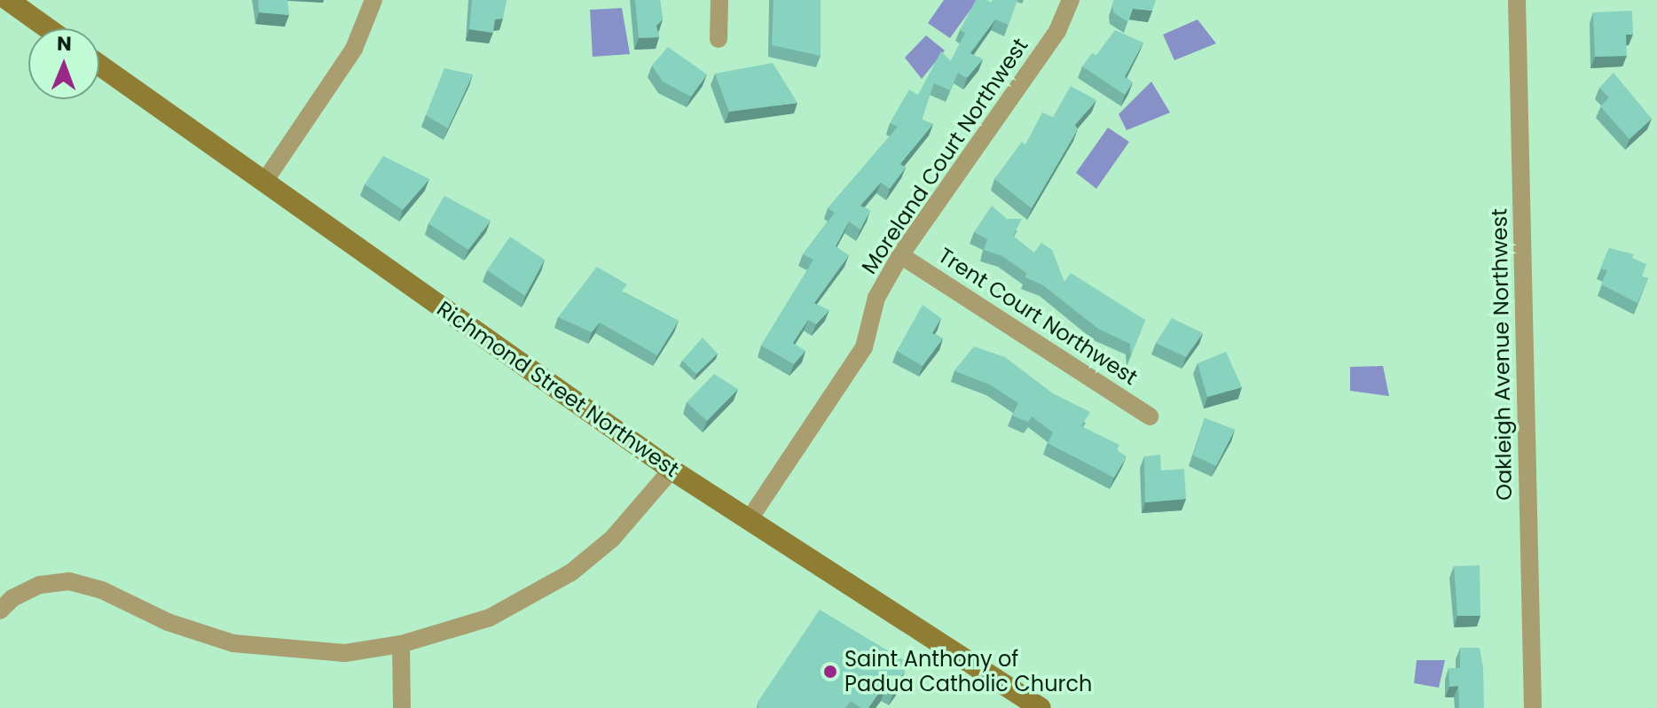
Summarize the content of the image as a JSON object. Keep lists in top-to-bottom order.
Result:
{
  "streets": {
    "street": [
      "Moreland Court Northwest",
      "Trent Court Northwest",
      "Oakleigh Avenue Northwest",
      "Richmond Street Northwest"
    ]
  },
  "crossings": [
    ["Moreland Court Northwest", "Trent Court Northwest"],
    ["Moreland Court Northwest", "Richmond Street Northwest"]
  ],
  "places": ["Saint Anthony of Padua Catholic Church"],
  "north": "top"
}
